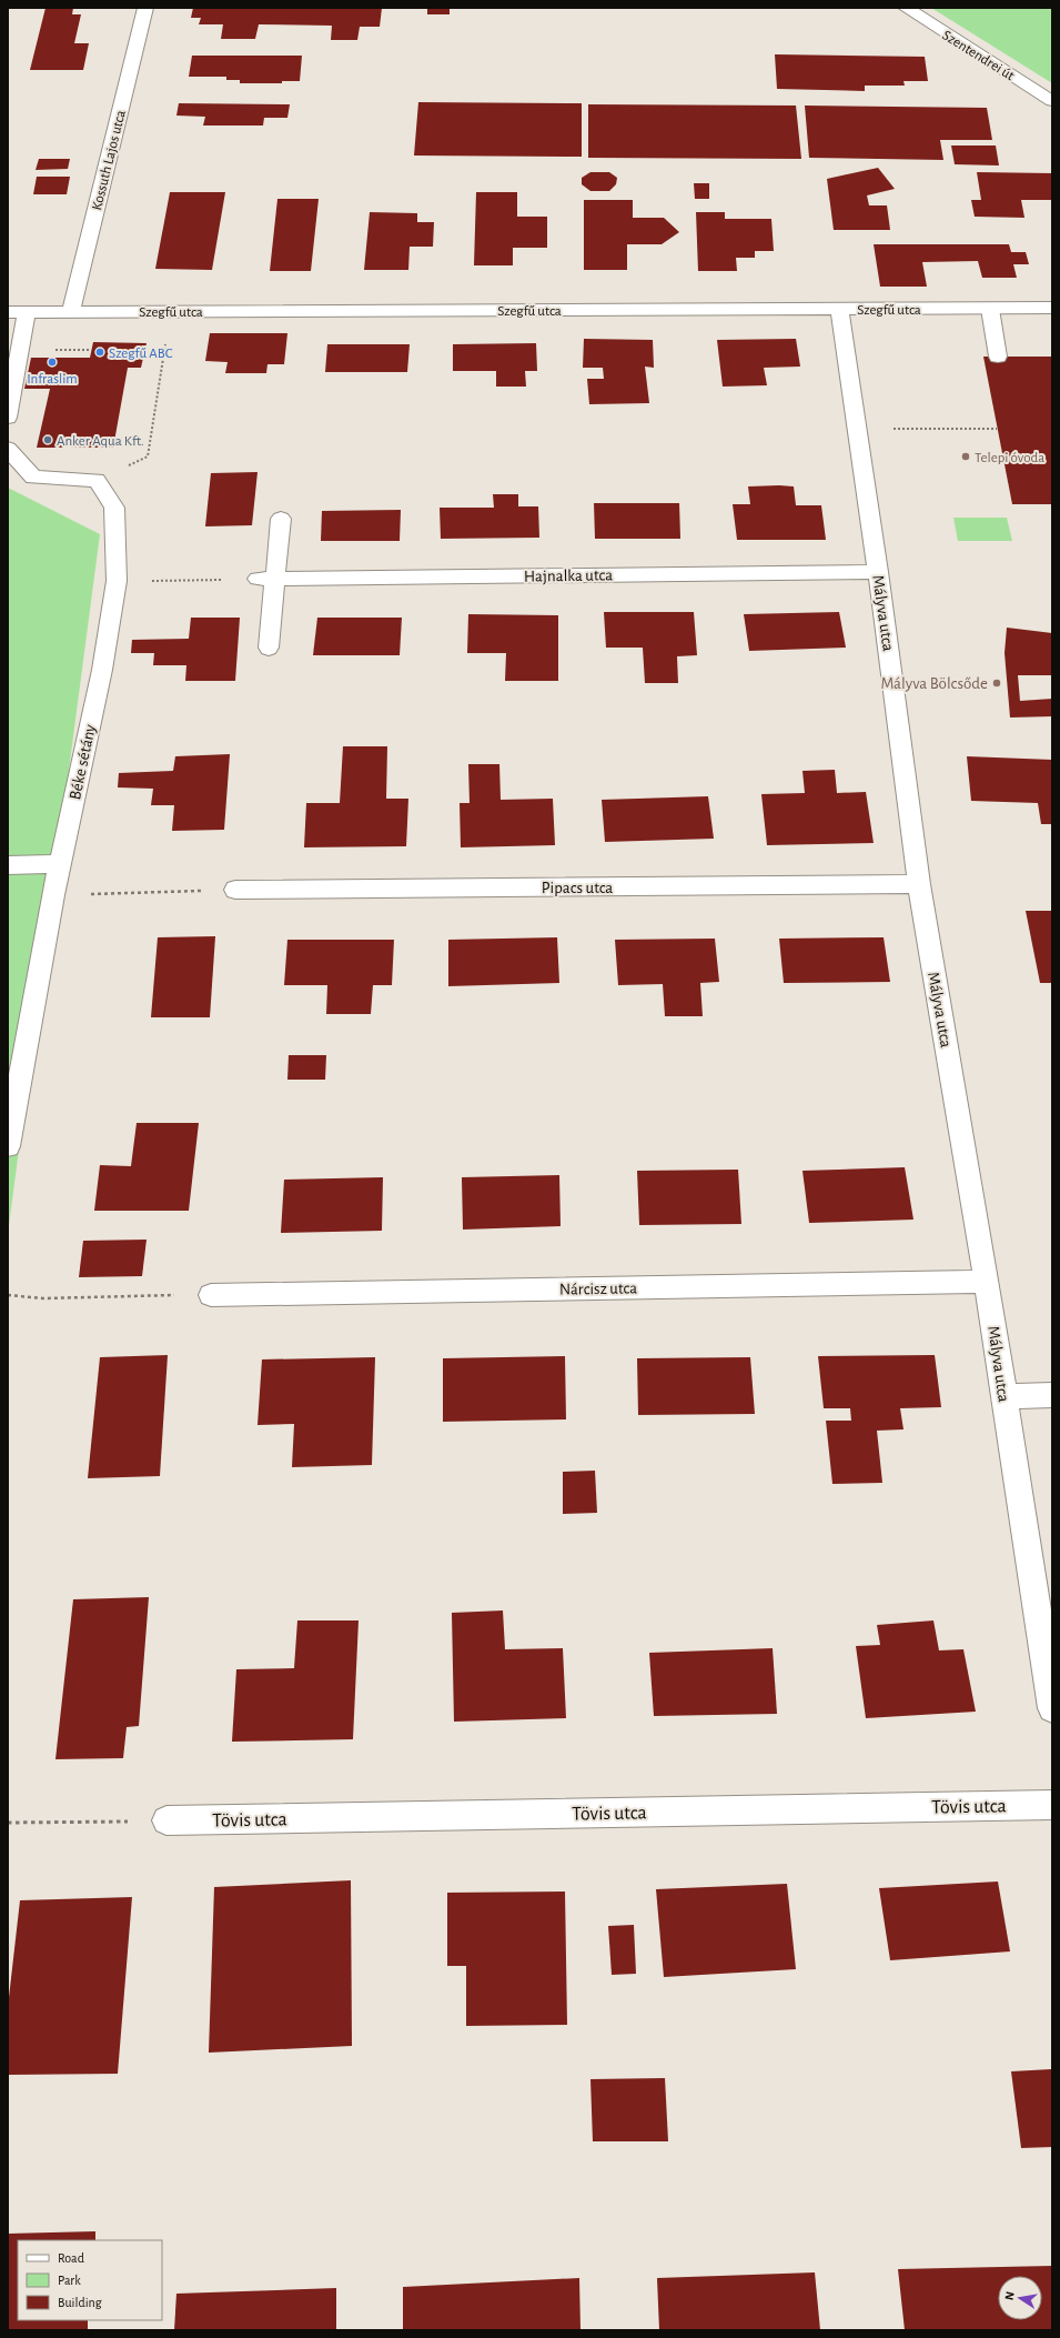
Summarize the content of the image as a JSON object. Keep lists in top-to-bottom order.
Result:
{
  "streets": {
    "street": [
      "Szentendrei út",
      "Kossuth Lajos utca",
      "Szegfű utca",
      "Hajnalka utca",
      "Mályva utca",
      "Béke sétány",
      "Pipacs utca",
      "Nárcisz utca",
      "Tövis utca"
    ]
  },
  "crossings": [
    ["Kossuth Lajos utca", "Szegfű utca"],
    ["Szegfű utca", "Mályva utca"],
    ["Hajnalka utca", "Mályva utca"],
    ["Mályva utca", "Pipacs utca"],
    ["Mályva utca", "Nárcisz utca"]
  ],
  "places": [
    "Szegfű ABC",
    "Infraslim",
    "Anker Aqua Kft.",
    "Telepi óvoda",
    "Mályva Bölcsőde"
  ],
  "legend": ["Road", "Park", "Building"],
  "north": "left"
}
